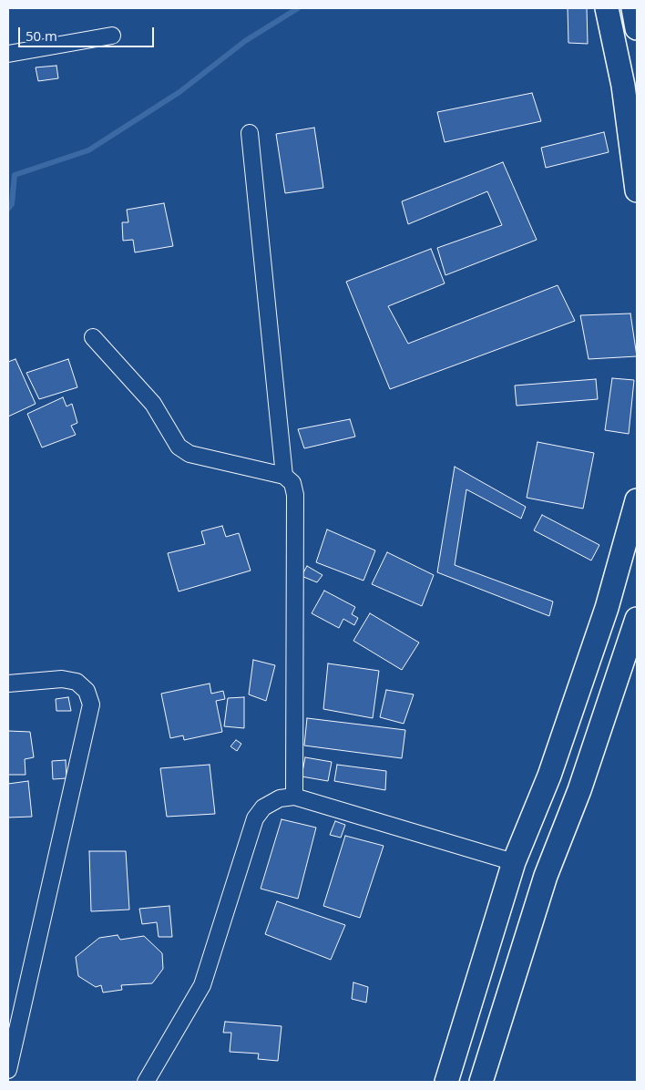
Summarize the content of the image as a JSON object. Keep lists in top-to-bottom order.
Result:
{
  "scale_bar": "50 m"
}
